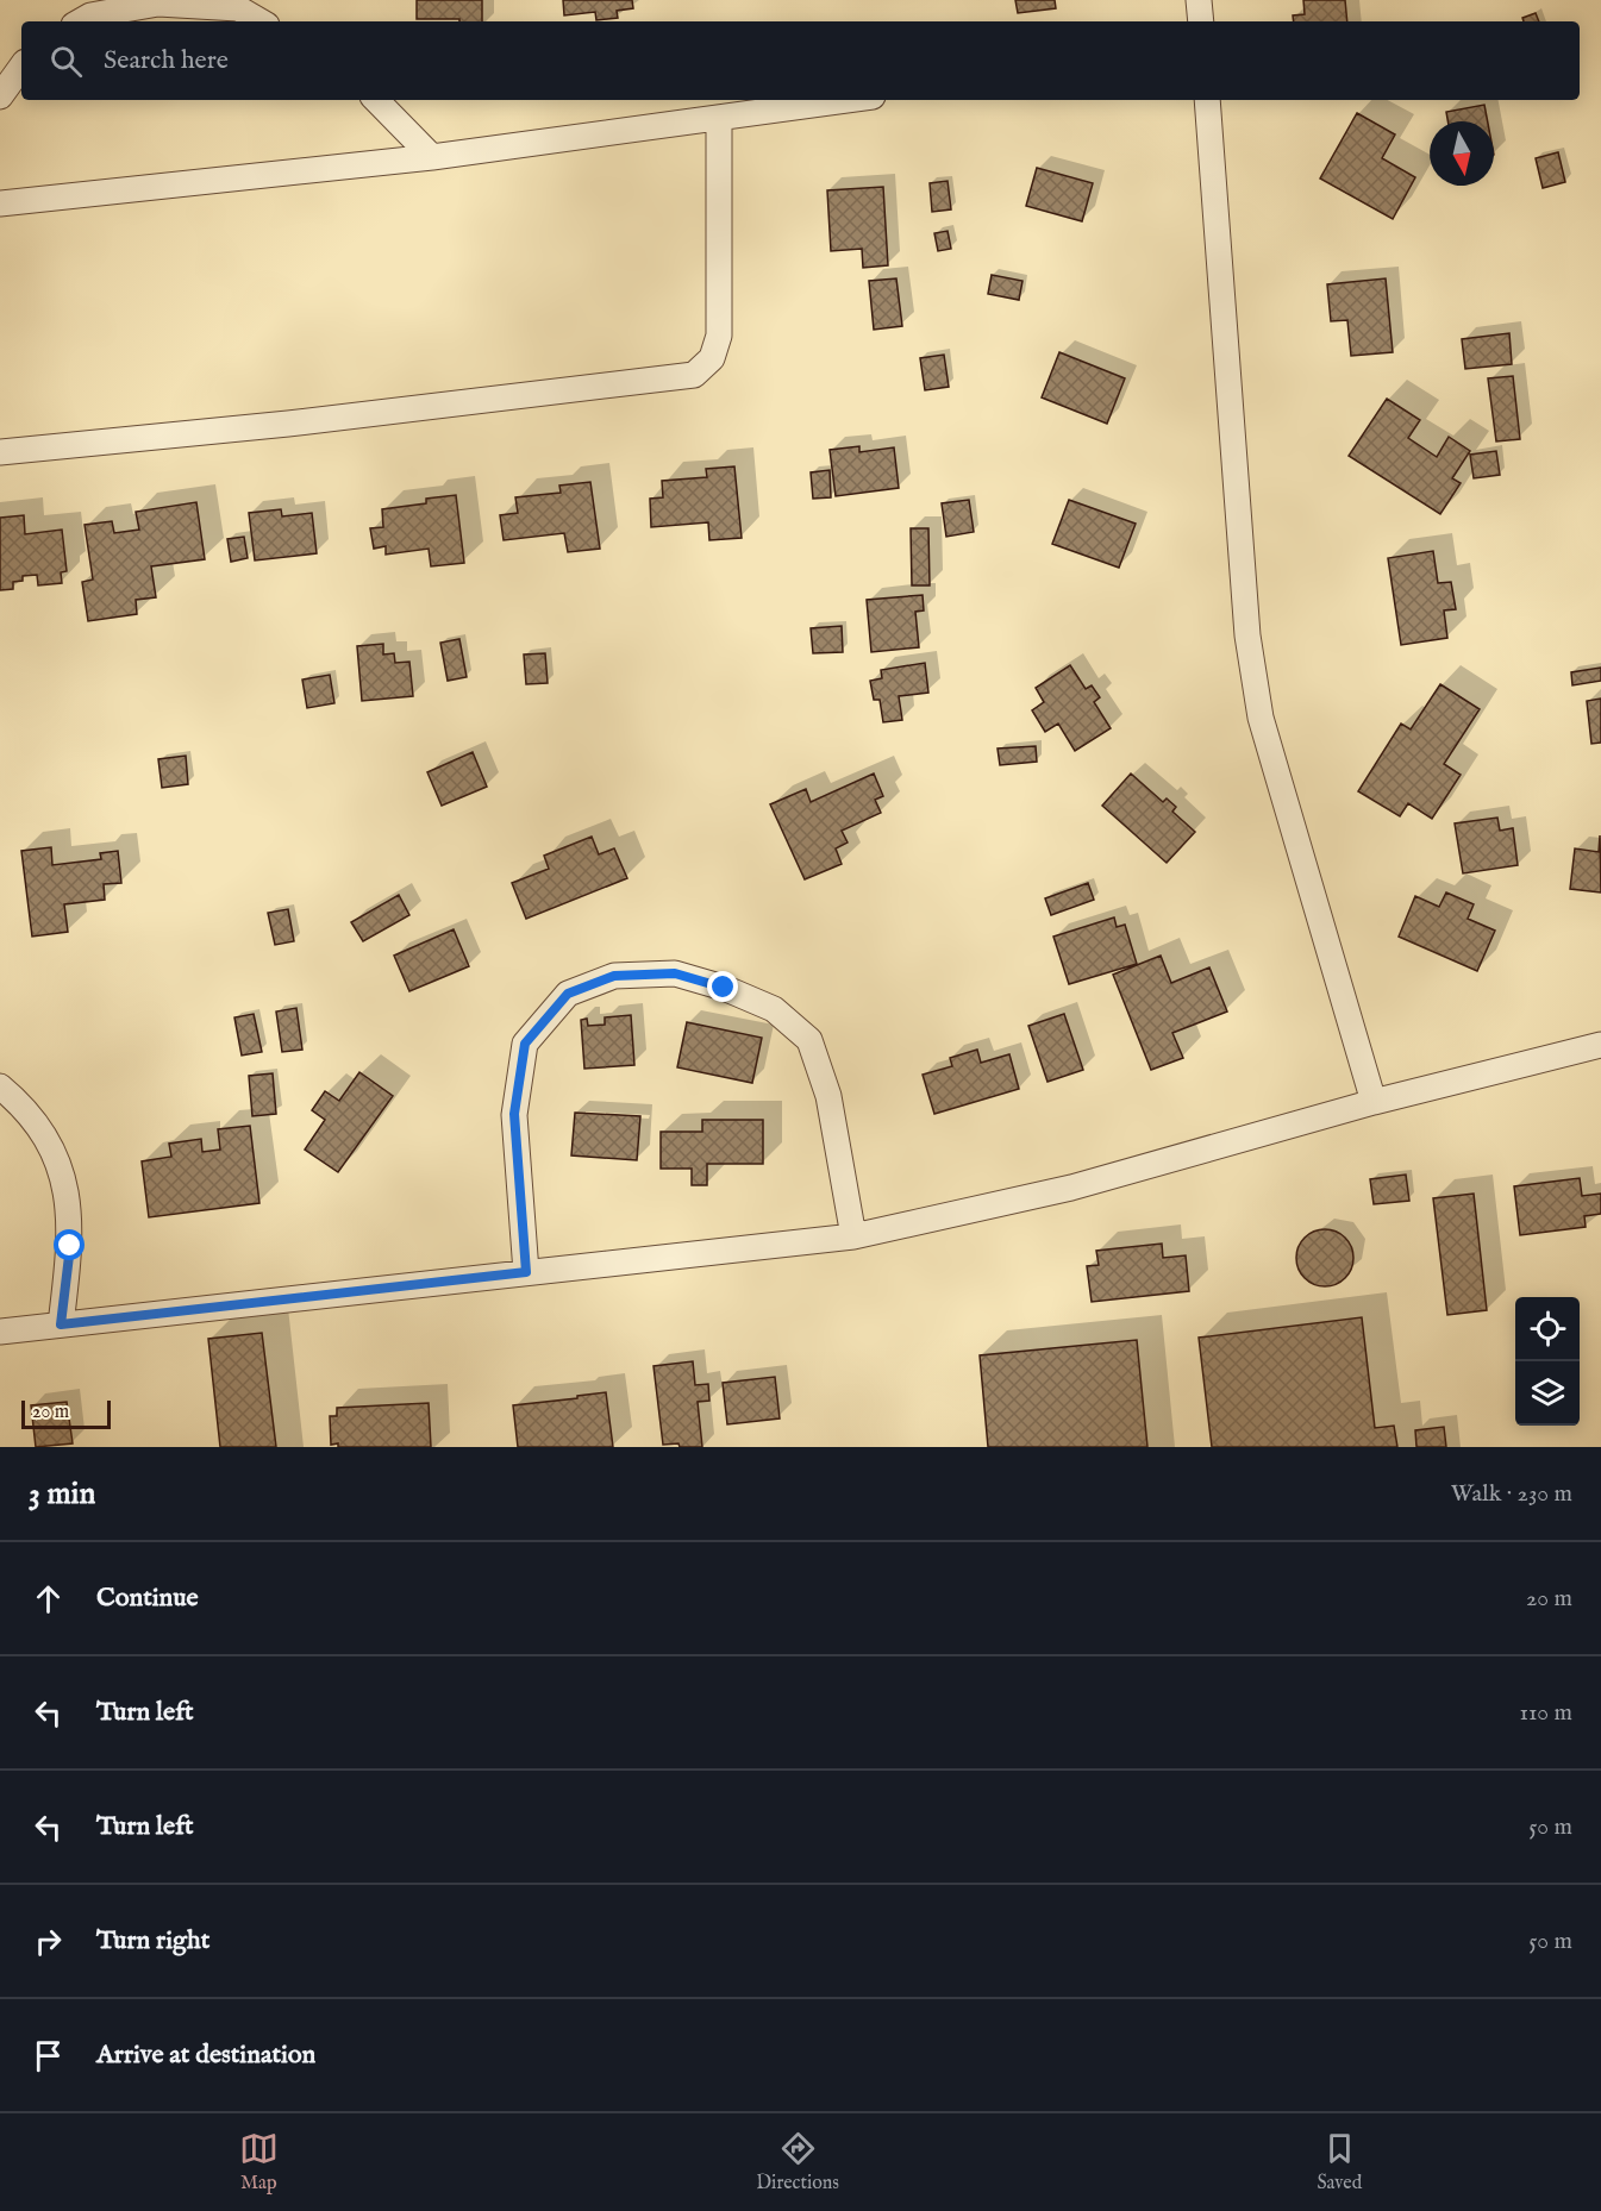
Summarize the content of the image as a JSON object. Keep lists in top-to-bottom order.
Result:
{
  "scale_bar": "20 m",
  "north": "bottom",
  "page": {
    "search": "Search here",
    "scale": "20 m",
    "heading": ["3 min", "Walk · 230 m"],
    "list": [
      ["Continue", "20 m"],
      ["Turn left", "110 m"],
      ["Turn left", "50 m"],
      ["Turn right", "50 m"],
      "Arrive at destination"
    ],
    "nav": ["Map", "Directions", "Saved"]
  }
}
